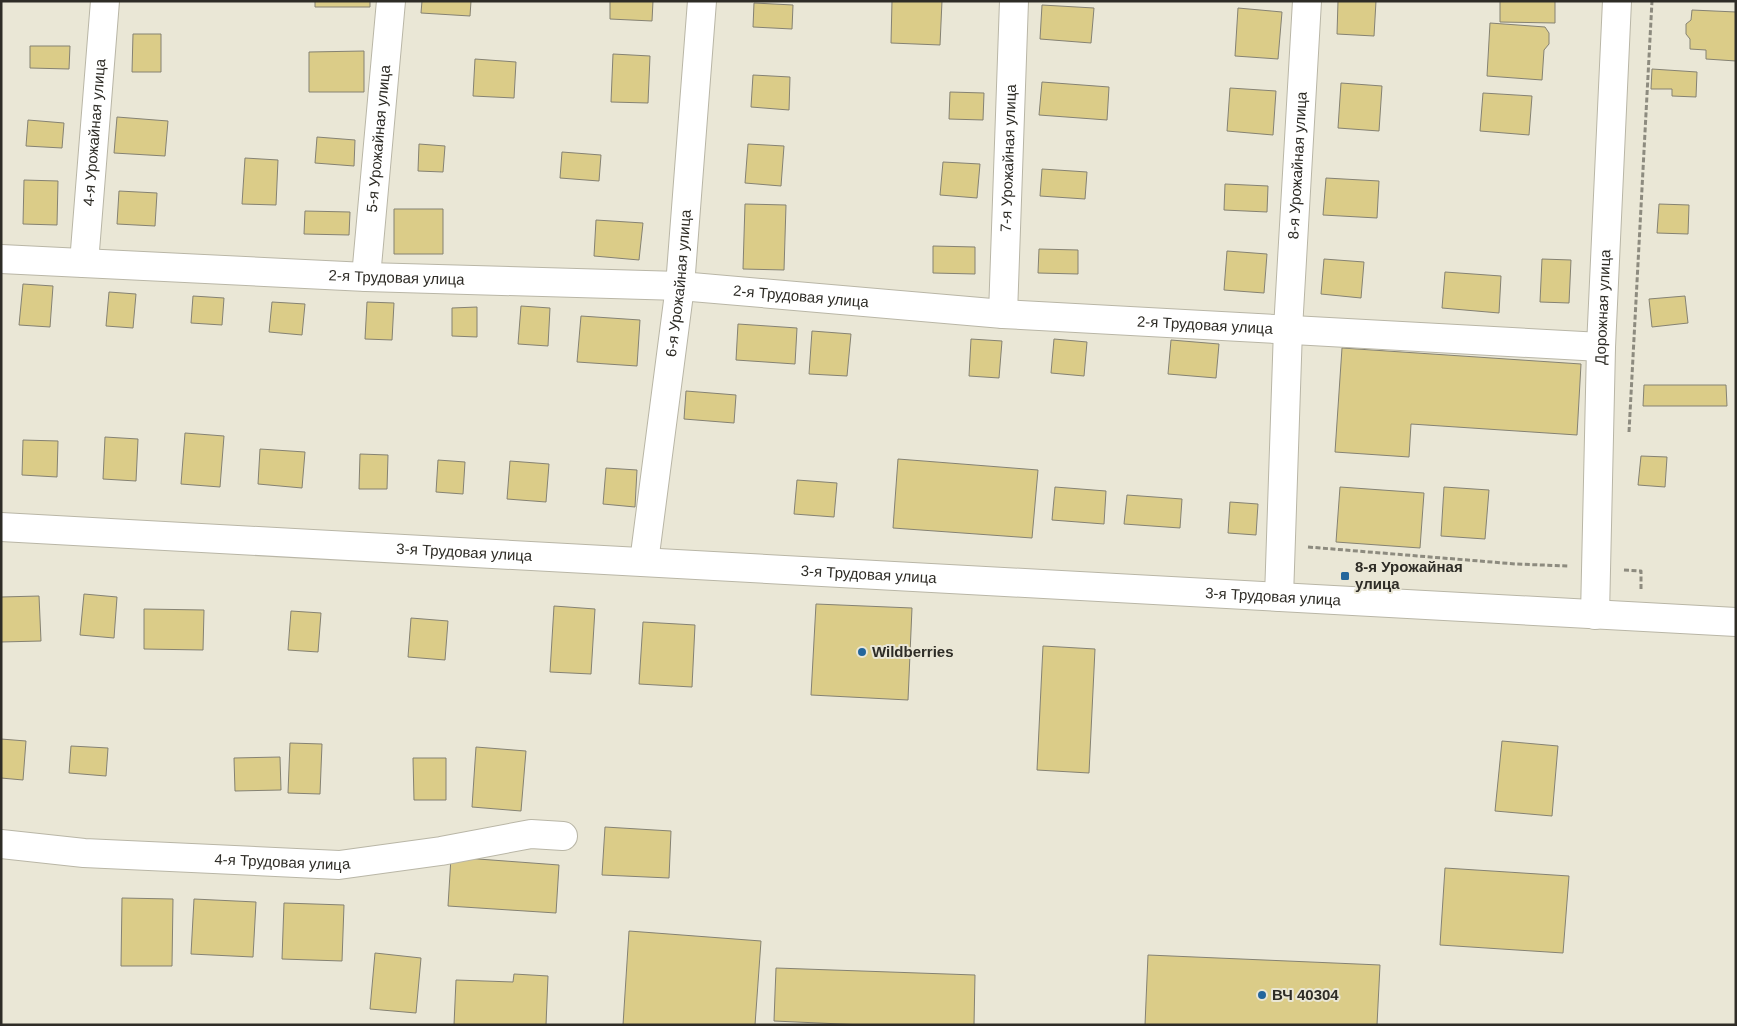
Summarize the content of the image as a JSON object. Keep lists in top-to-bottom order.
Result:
{
  "streets": {
    "street": [
      "4-я Урожайная улица",
      "5-я Урожайная улица",
      "7-я Урожайная улица",
      "8-я Урожайная улица",
      "2-я Трудовая улица",
      "6-я Урожайная улица",
      "Дорожная улица",
      "3-я Трудовая улица",
      "4-я Трудовая улица"
    ]
  },
  "crossings": [
    ["4-я Урожайная улица", "2-я Трудовая улица"],
    ["5-я Урожайная улица", "2-я Трудовая улица"],
    ["7-я Урожайная улица", "2-я Трудовая улица"],
    ["8-я Урожайная улица", "2-я Трудовая улица"],
    ["8-я Урожайная улица", "3-я Трудовая улица"],
    ["2-я Трудовая улица", "6-я Урожайная улица"],
    ["2-я Трудовая улица", "Дорожная улица"],
    ["6-я Урожайная улица", "3-я Трудовая улица"],
    ["Дорожная улица", "3-я Трудовая улица"]
  ],
  "places": {
    "transit": ["8-я Урожайная улица"],
    "other": ["Wildberries", "ВЧ 40304"]
  }
}
